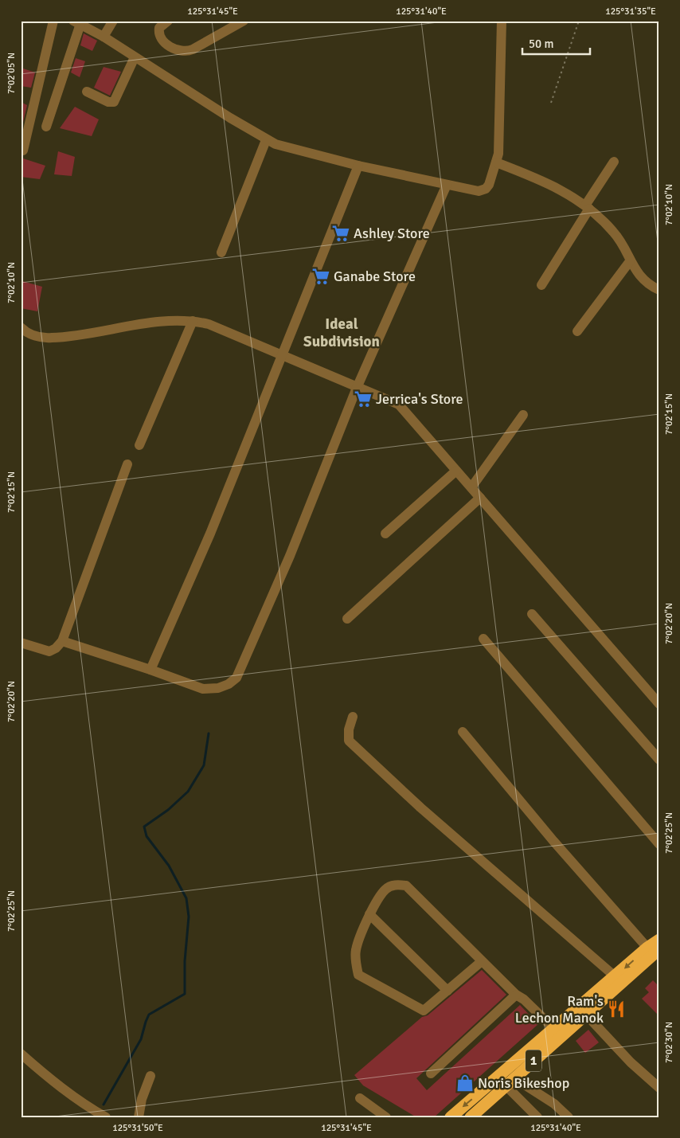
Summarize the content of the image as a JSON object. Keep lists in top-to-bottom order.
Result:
{
  "streets": {
    "highway": ["1"]
  },
  "districts": ["Ideal Subdivision"],
  "places": {
    "supermarket": ["Ashley Store", "Ganabe Store", "Jerrica's Store"],
    "restaurant": ["Ram's Lechon Manok"],
    "shop": ["Noris Bikeshop"]
  },
  "scale_bar": "50 m",
  "coordinates": [
    "125°31'45\"E",
    "125°31'40\"E",
    "125°31'35\"E",
    "7°02'05\"N",
    "7°02'10\"N",
    "7°02'15\"N",
    "7°02'20\"N",
    "7°02'25\"N",
    "7°02'30\"N",
    "125°31'50\"E"
  ]
}
